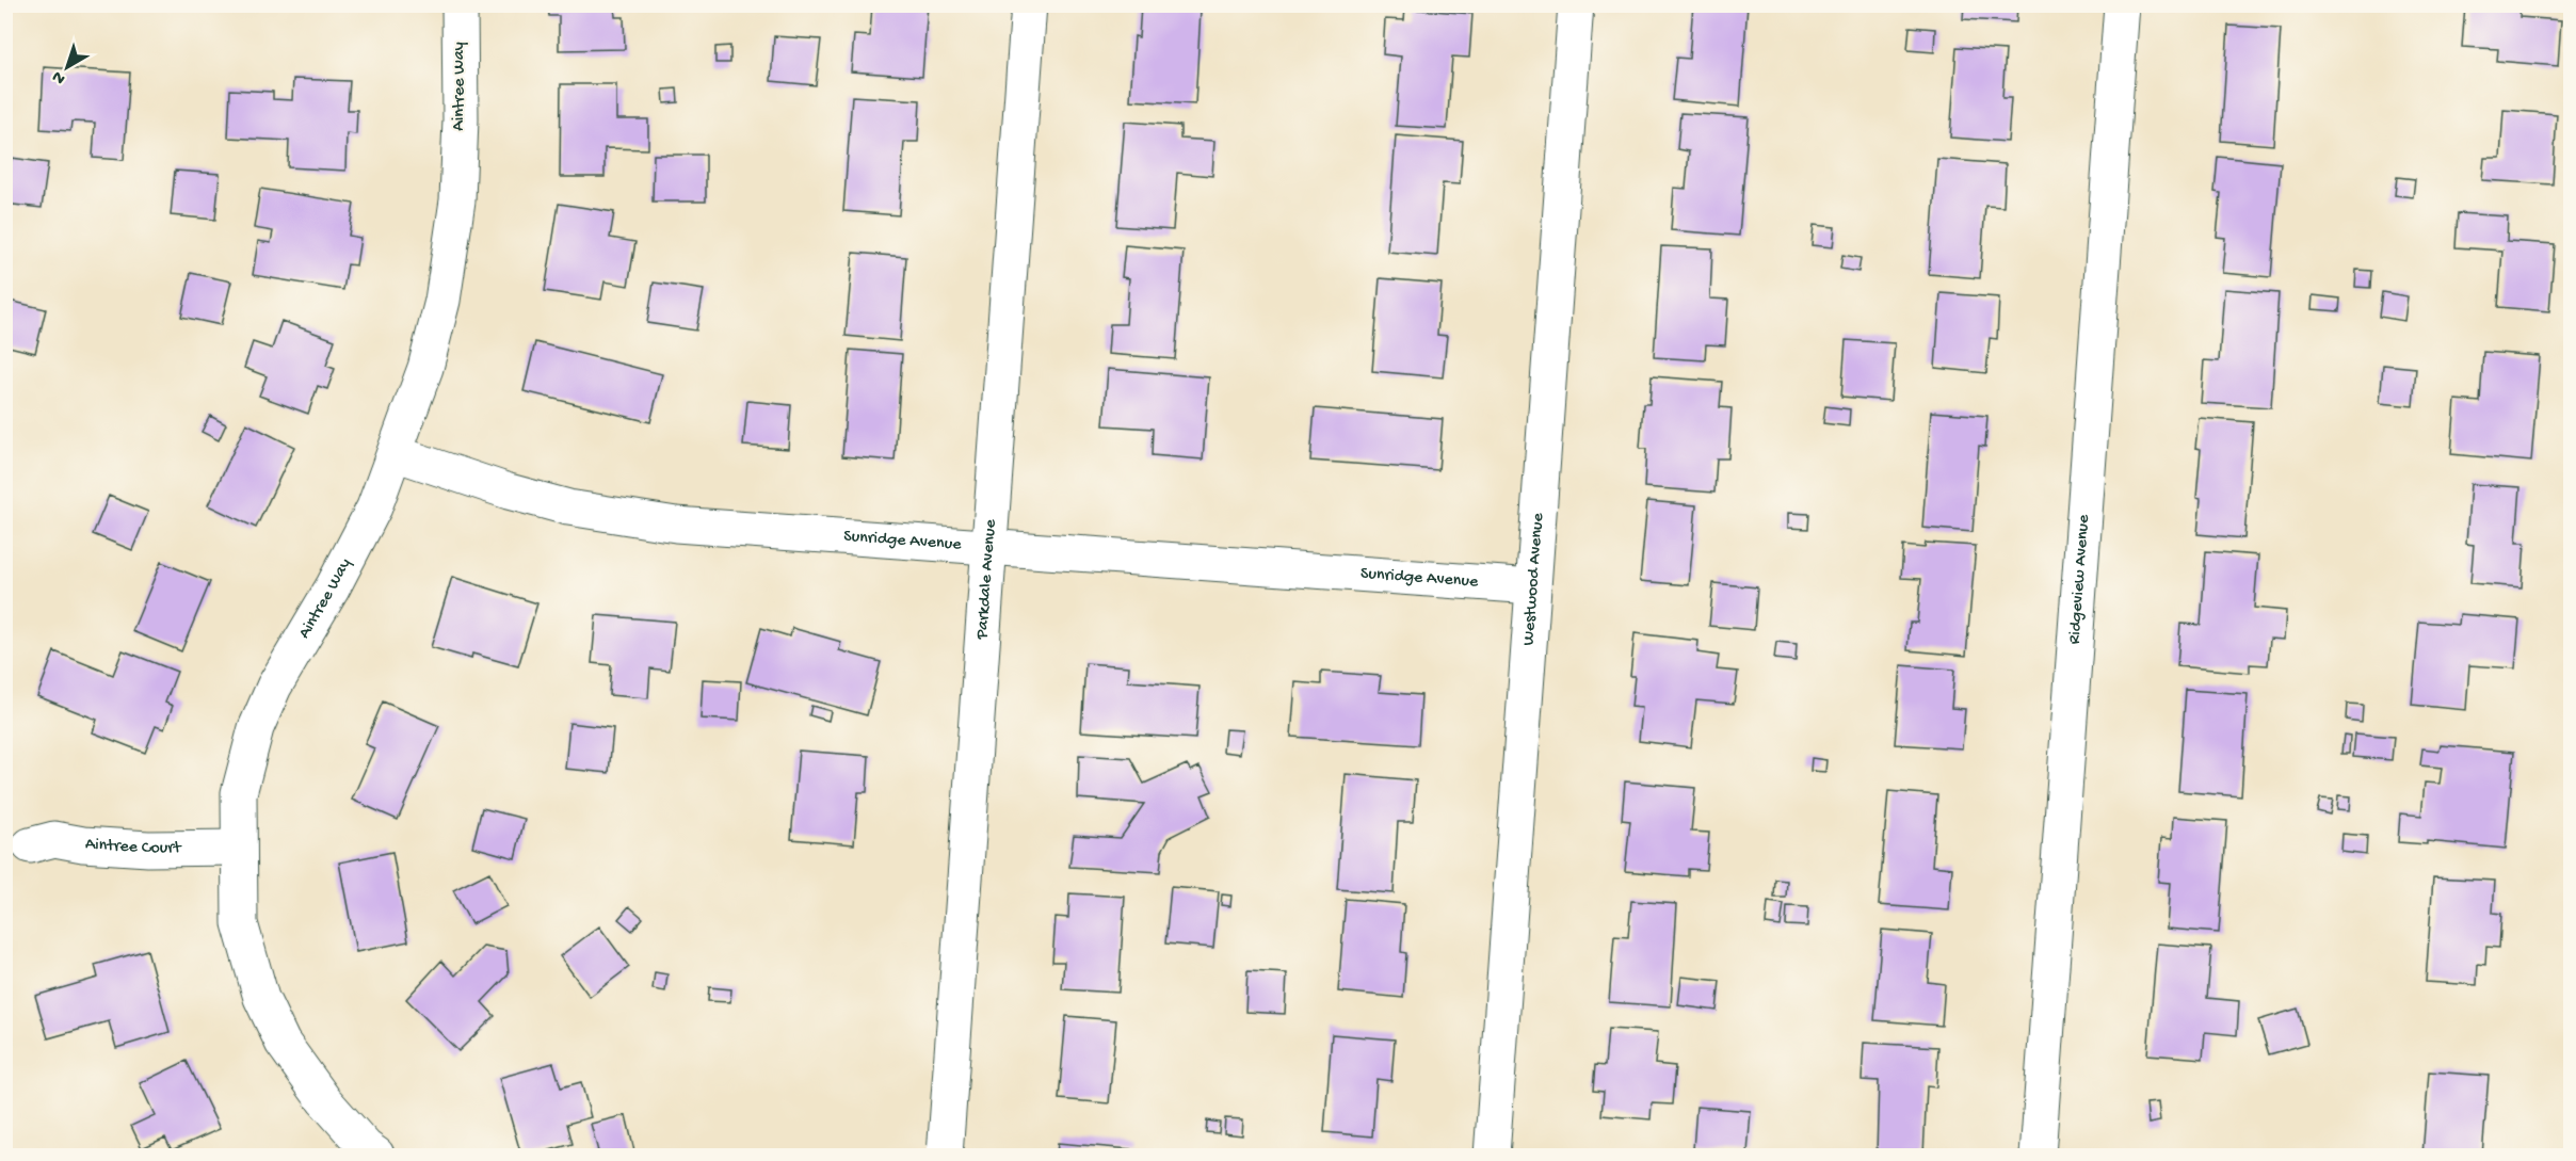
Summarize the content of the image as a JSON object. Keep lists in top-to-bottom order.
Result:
{
  "streets": {
    "street": [
      "Aintree Way",
      "Sunridge Avenue",
      "Parkdale Avenue",
      "Ridgeview Avenue",
      "Westwood Avenue",
      "Aintree Court"
    ]
  },
  "crossings": [
    ["Aintree Way", "Sunridge Avenue"],
    ["Aintree Way", "Aintree Court"],
    ["Sunridge Avenue", "Parkdale Avenue"],
    ["Sunridge Avenue", "Westwood Avenue"]
  ],
  "north": "bottom left"
}
